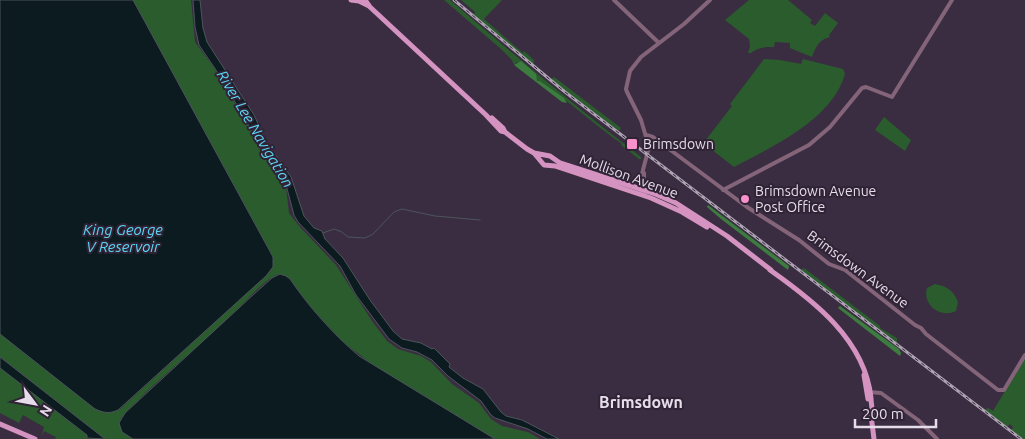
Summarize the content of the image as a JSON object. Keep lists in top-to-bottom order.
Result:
{
  "streets": {
    "main road": ["Mollison Avenue"],
    "street": ["Brimsdown Avenue"]
  },
  "districts": ["Brimsdown"],
  "water": ["River Lee Navigation", "King George V Reservoir"],
  "places": {
    "transit": ["Brimsdown"],
    "other": ["Brimsdown Avenue Post Office"]
  },
  "scale_bar": "200 m",
  "north": "bottom right"
}
